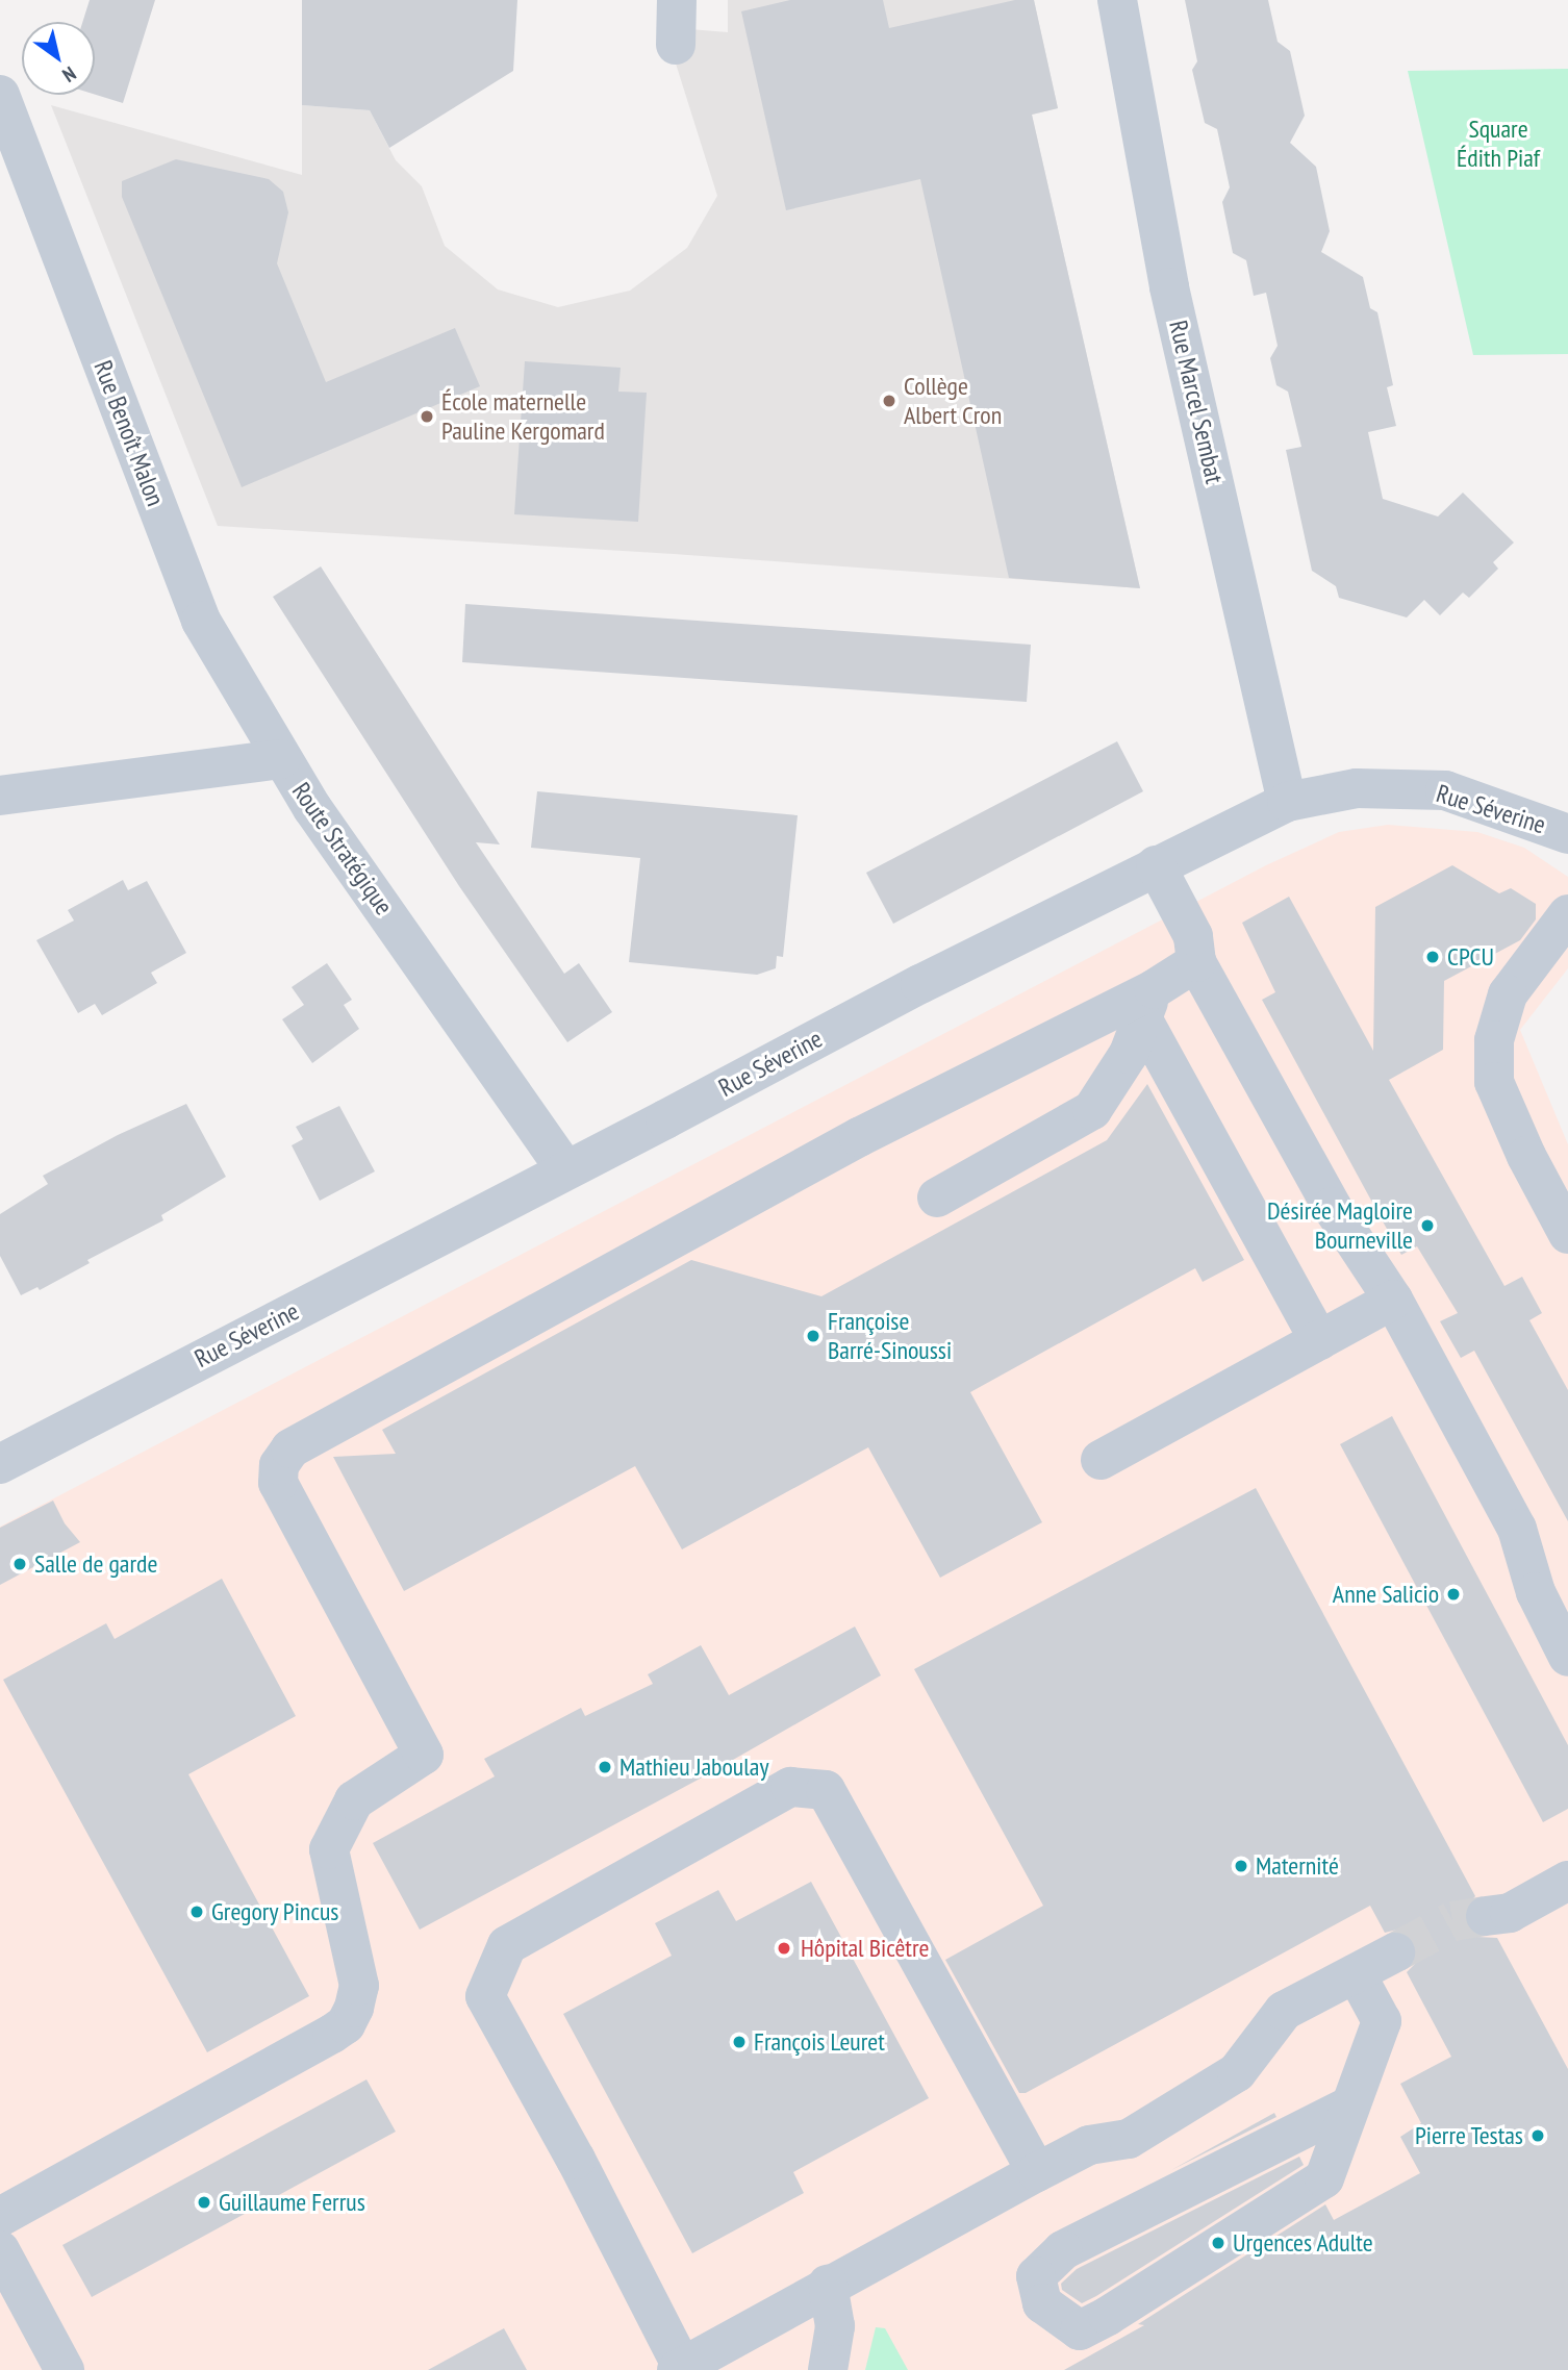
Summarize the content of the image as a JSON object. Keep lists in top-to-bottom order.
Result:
{
  "streets": {
    "street": [
      "Rue Marcel Sembat",
      "Rue Benoît Malon",
      "Rue Séverine",
      "Route Stratégique"
    ]
  },
  "crossings": [
    ["Rue Marcel Sembat", "Rue Séverine"],
    ["Rue Benoît Malon", "Route Stratégique"],
    ["Rue Séverine", "Route Stratégique"]
  ],
  "parks": ["Square Édith Piaf"],
  "places": [
    "Collège Albert Cron",
    "École maternelle Pauline Kergomard",
    "CPCU",
    "Désirée Magloire Bourneville",
    "Françoise Barré-Sinoussi",
    "Salle de garde",
    "Anne Salicio",
    "Mathieu Jaboulay",
    "Maternité",
    "Gregory Pincus",
    "Hôpital Bicêtre",
    "François Leuret",
    "Pierre Testas",
    "Guillaume Ferrus",
    "Urgences Adulte"
  ],
  "north": "bottom right"
}
